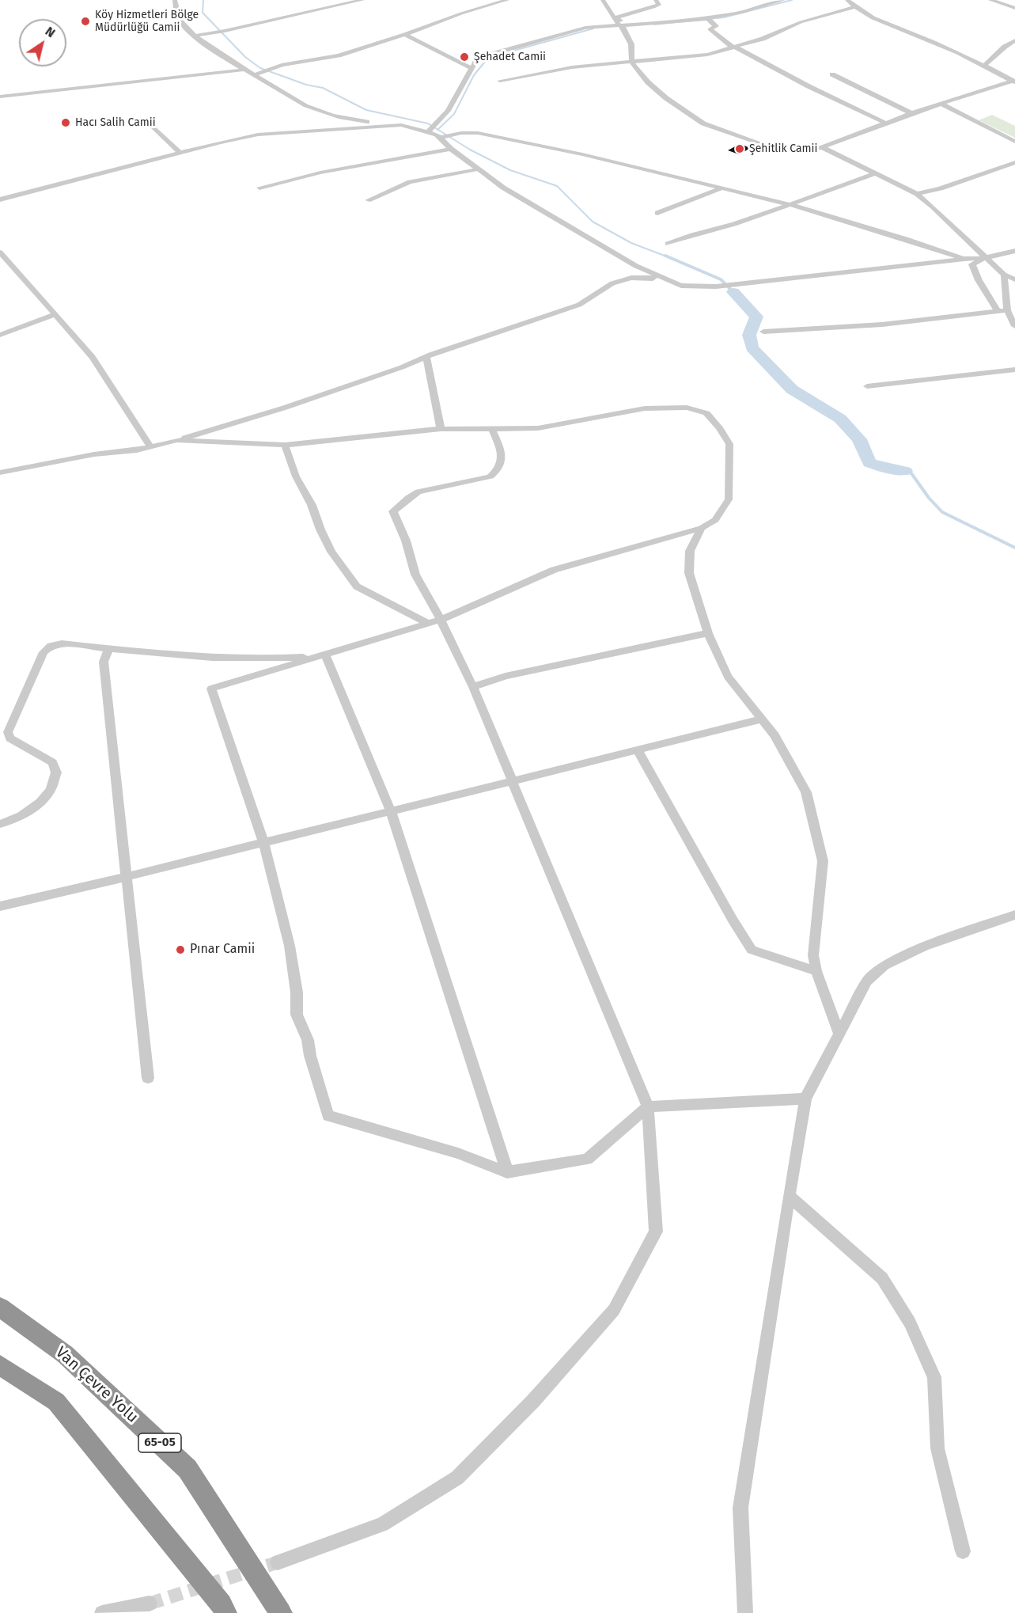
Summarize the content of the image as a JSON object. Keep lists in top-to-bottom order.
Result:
{
  "streets": {
    "highway": ["Van Çevre Yolu", "65-05"]
  },
  "places": [
    "Köy Hizmetleri Bölge Müdürlüğü Camii",
    "Şehadet Camii",
    "Hacı Salih Camii",
    "Şehitlik Camii",
    "Pınar Camii"
  ],
  "north": "top right"
}
